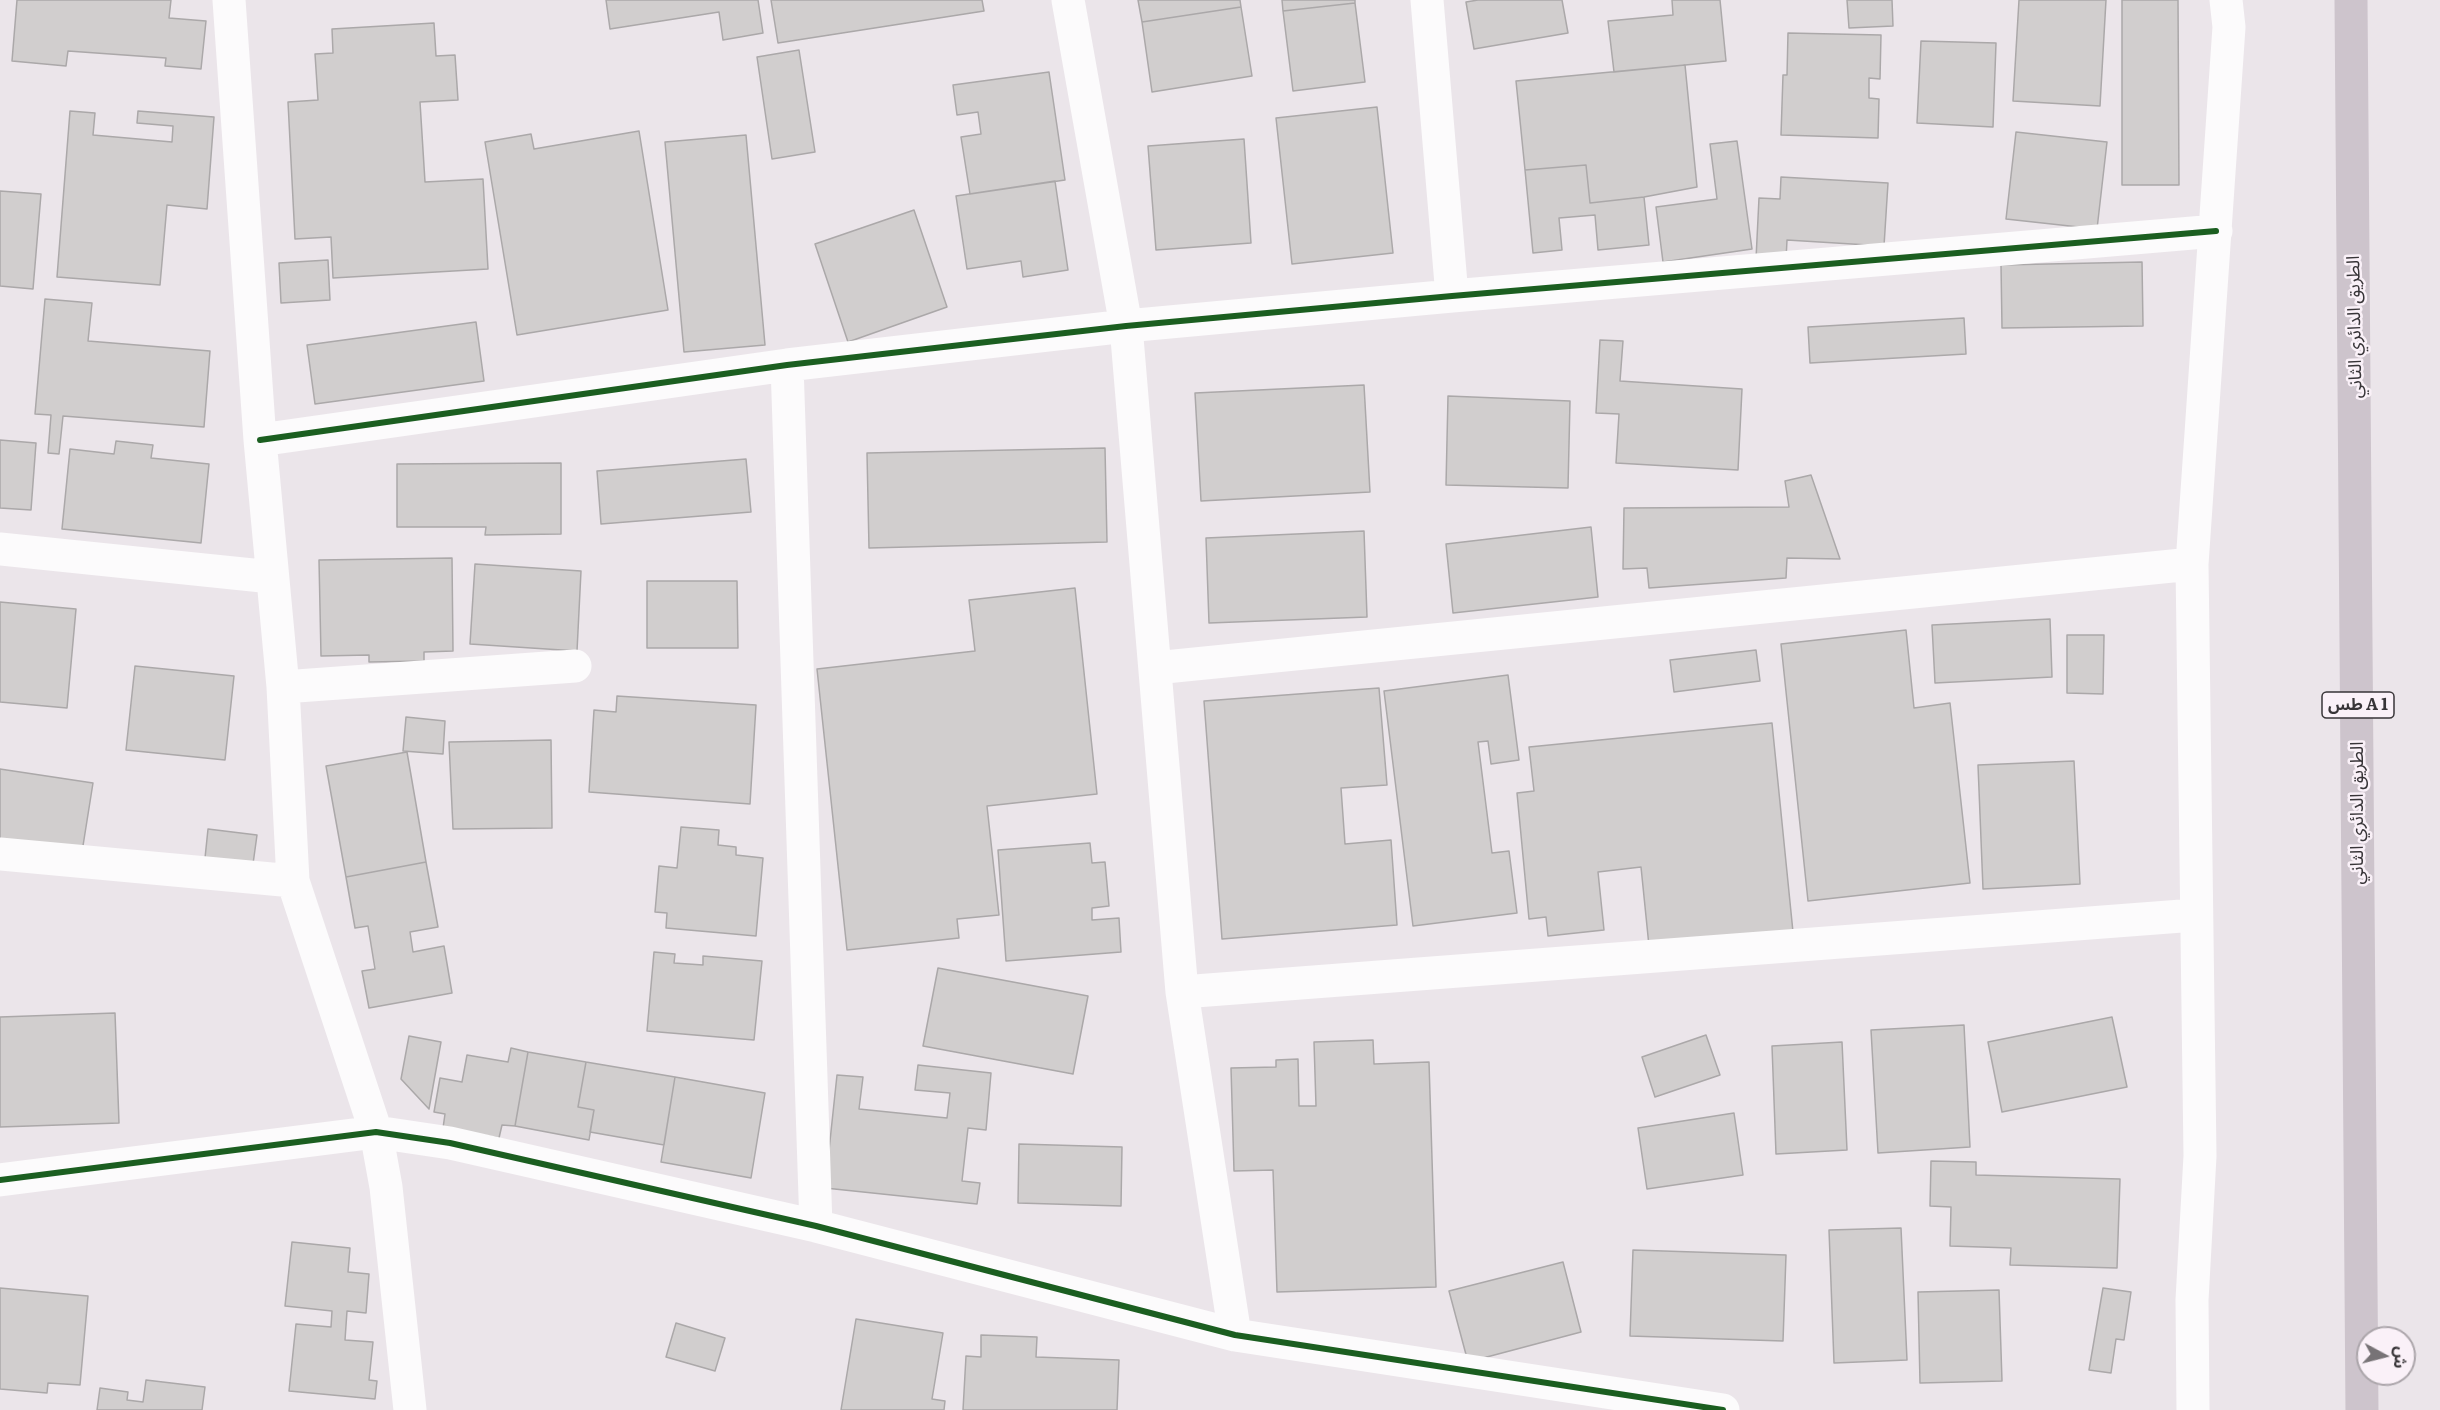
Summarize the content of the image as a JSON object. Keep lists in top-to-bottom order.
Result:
{
  "streets": {
    "highway": ["الطريق الدائري الثاني", "طس A 1"]
  },
  "north": "right"
}
